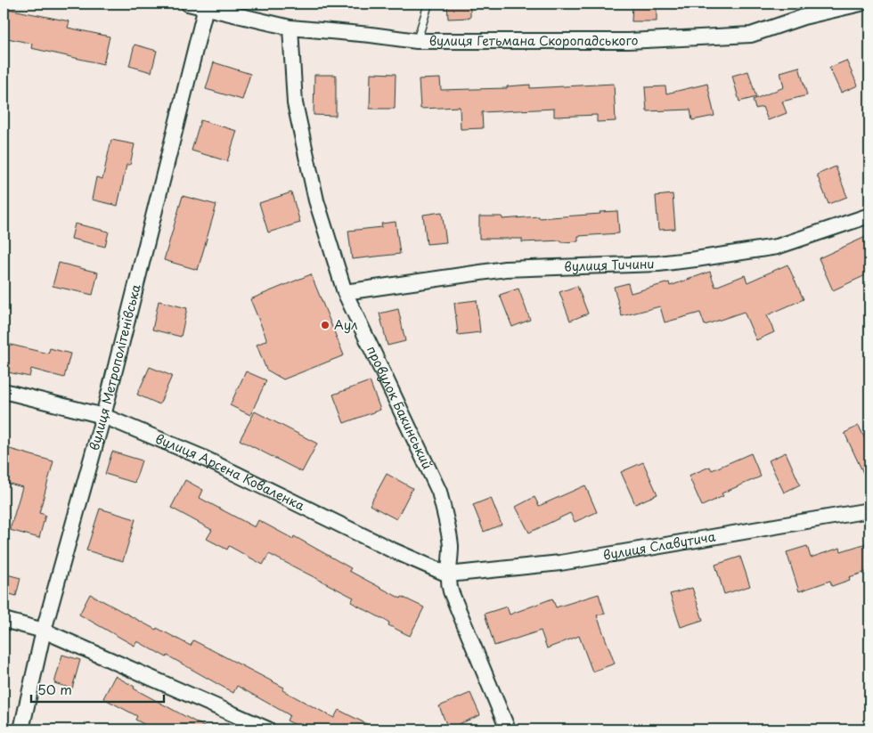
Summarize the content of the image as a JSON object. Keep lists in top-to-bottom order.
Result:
{
  "streets": {
    "street": [
      "вулиця Гетьмана Скоропадського",
      "вулиця Тичини",
      "вулиця Метрополітенівська",
      "провулок Бакинський",
      "вулиця Арсена Коваленка",
      "вулиця Славутича"
    ]
  },
  "crossings": [
    ["вулиця Гетьмана Скоропадського", "вулиця Метрополітенівська"],
    ["вулиця Гетьмана Скоропадського", "провулок Бакинський"],
    ["вулиця Тичини", "провулок Бакинський"],
    ["вулиця Метрополітенівська", "вулиця Арсена Коваленка"],
    ["провулок Бакинський", "вулиця Арсена Коваленка"],
    ["провулок Бакинський", "вулиця Славутича"],
    ["вулиця Арсена Коваленка", "вулиця Славутича"]
  ],
  "places": ["Аул"],
  "scale_bar": "50 m"
}
